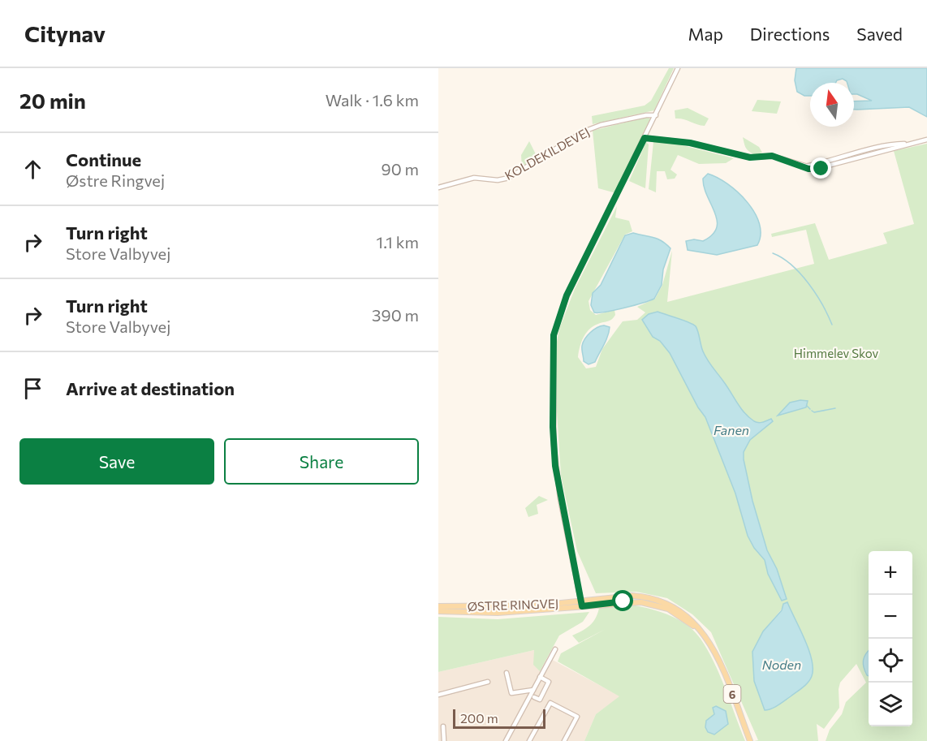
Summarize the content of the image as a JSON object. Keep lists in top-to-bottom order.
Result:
{
  "streets": {
    "main road": ["ØSTRE RINGVEJ", "6"],
    "street": ["KOLDEKILDEVEJ"]
  },
  "water": ["Fanen", "Noden"],
  "parks": ["Himmelev Skov"],
  "scale_bar": "200 m",
  "north": "top",
  "page": {
    "header": "Citynav",
    "nav": ["Map", "Directions", "Saved"],
    "heading": ["20 min", "Walk · 1.6 km"],
    "list": [
      ["Continue", "Østre Ringvej", "90 m"],
      ["Turn right", "Store Valbyvej", "1.1 km"],
      ["Turn right", "Store Valbyvej", "390 m"],
      "Arrive at destination"
    ],
    "buttons": ["Save", "Share"],
    "map_buttons": ["+", "−"],
    "scale": "200 m"
  }
}
